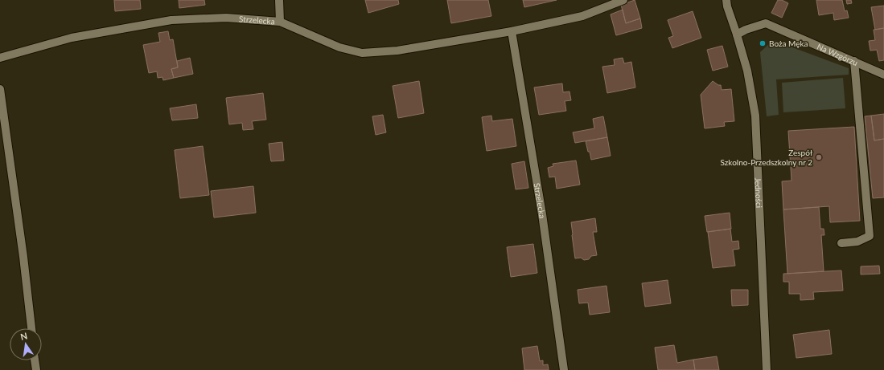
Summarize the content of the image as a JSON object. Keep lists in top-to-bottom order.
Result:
{
  "streets": {
    "street": ["Strzelecka", "Na Wzgórzu", "Jedności"]
  },
  "crossings": [
    ["Na Wzgórzu", "Jedności"]
  ],
  "places": ["Boża Męka", "Zespół Szkolno-Przedszkolny nr 2"],
  "north": "top"
}
